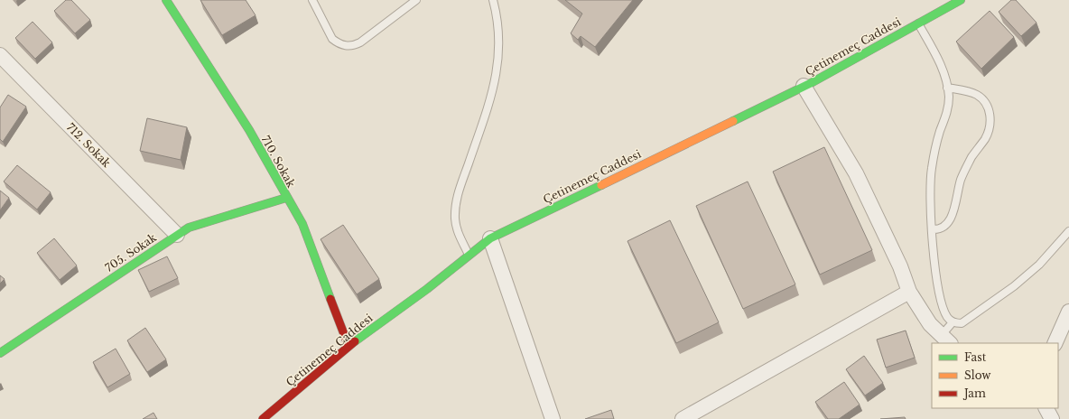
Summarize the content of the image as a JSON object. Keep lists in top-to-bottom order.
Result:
{
  "streets": {
    "main road": ["Çetinemeç Caddesi", "710. Sokak", "705. Sokak"],
    "street": ["712. Sokak"]
  },
  "crossings": [
    ["Çetinemeç Caddesi", "710. Sokak"],
    ["712. Sokak", "705. Sokak"],
    ["710. Sokak", "705. Sokak"]
  ],
  "legend": ["Fast", "Slow", "Jam"]
}
